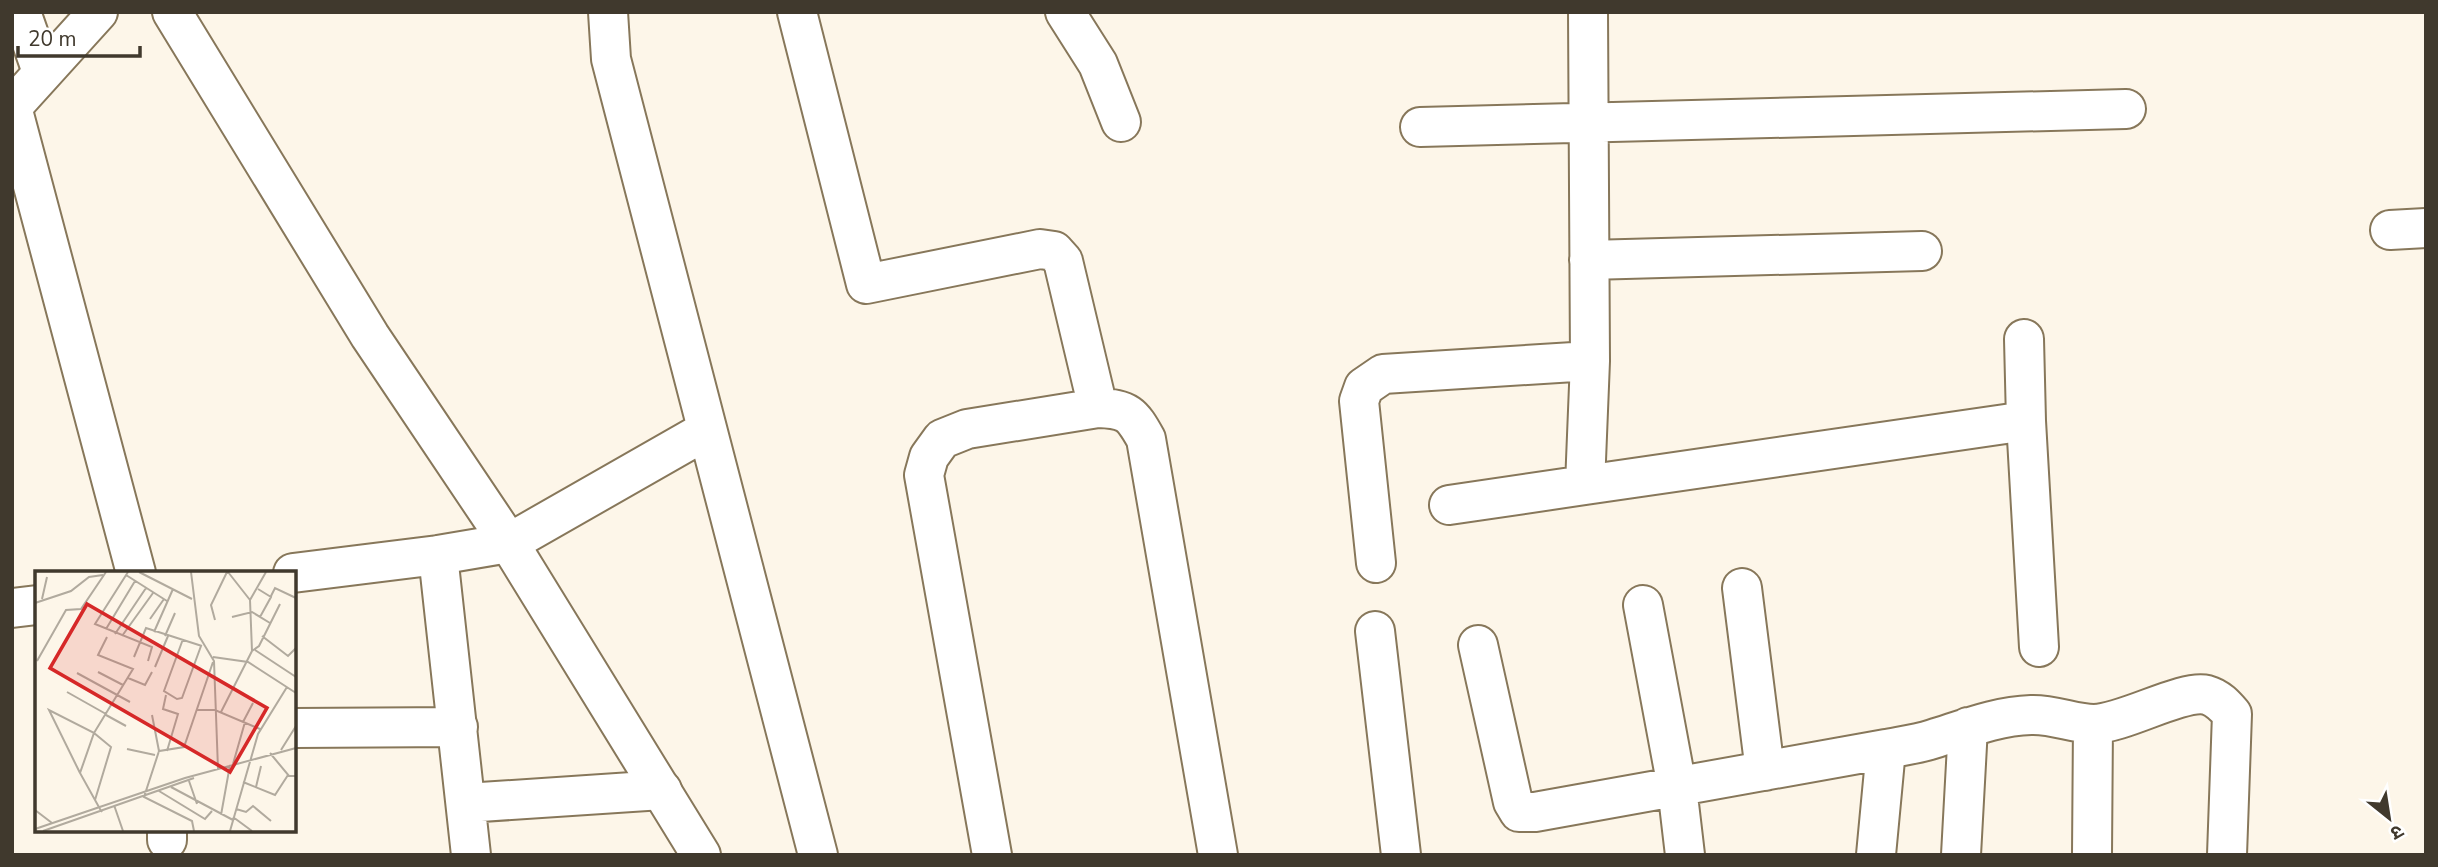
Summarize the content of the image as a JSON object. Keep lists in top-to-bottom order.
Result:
{
  "scale_bar": "20 m",
  "north": "bottom right"
}
